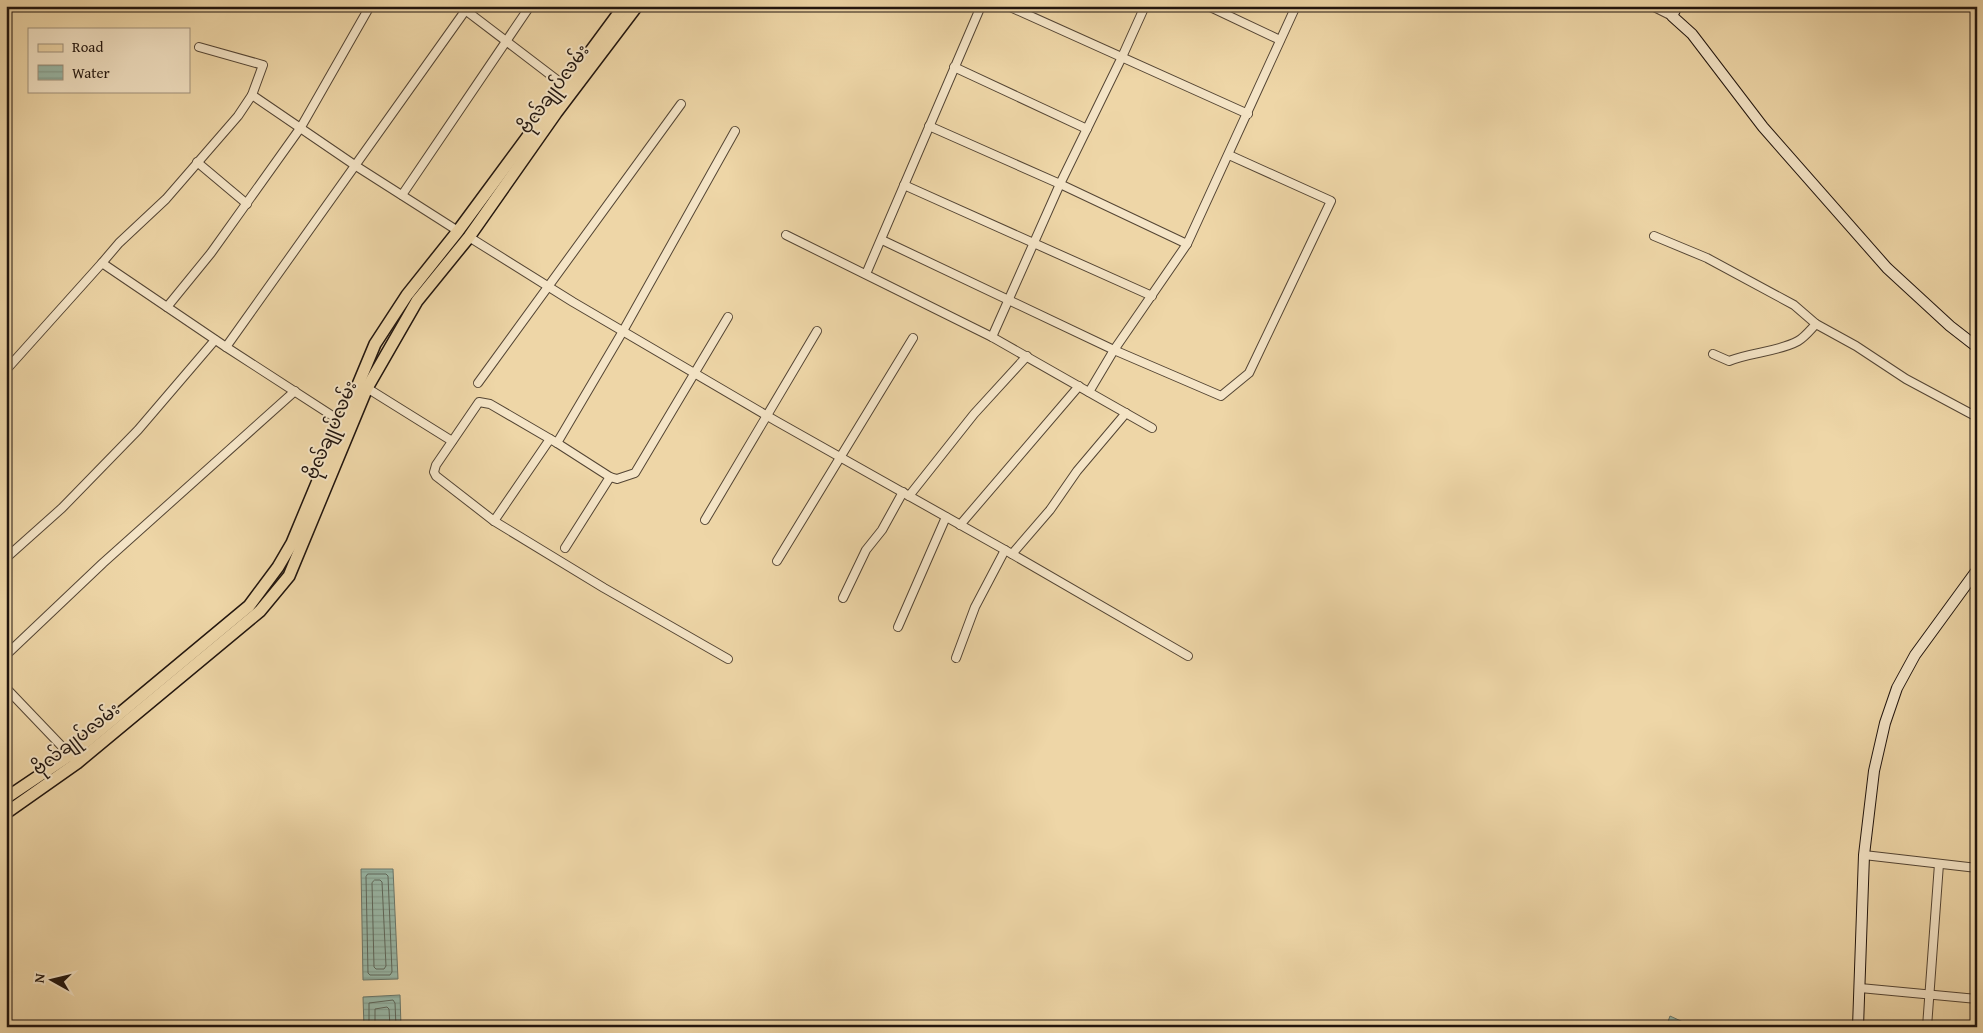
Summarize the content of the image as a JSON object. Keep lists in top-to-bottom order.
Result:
{
  "streets": {
    "main road": ["ဗိုလ်ချုပ်လမ်း"]
  },
  "legend": ["Road", "Water"],
  "north": "left"
}
